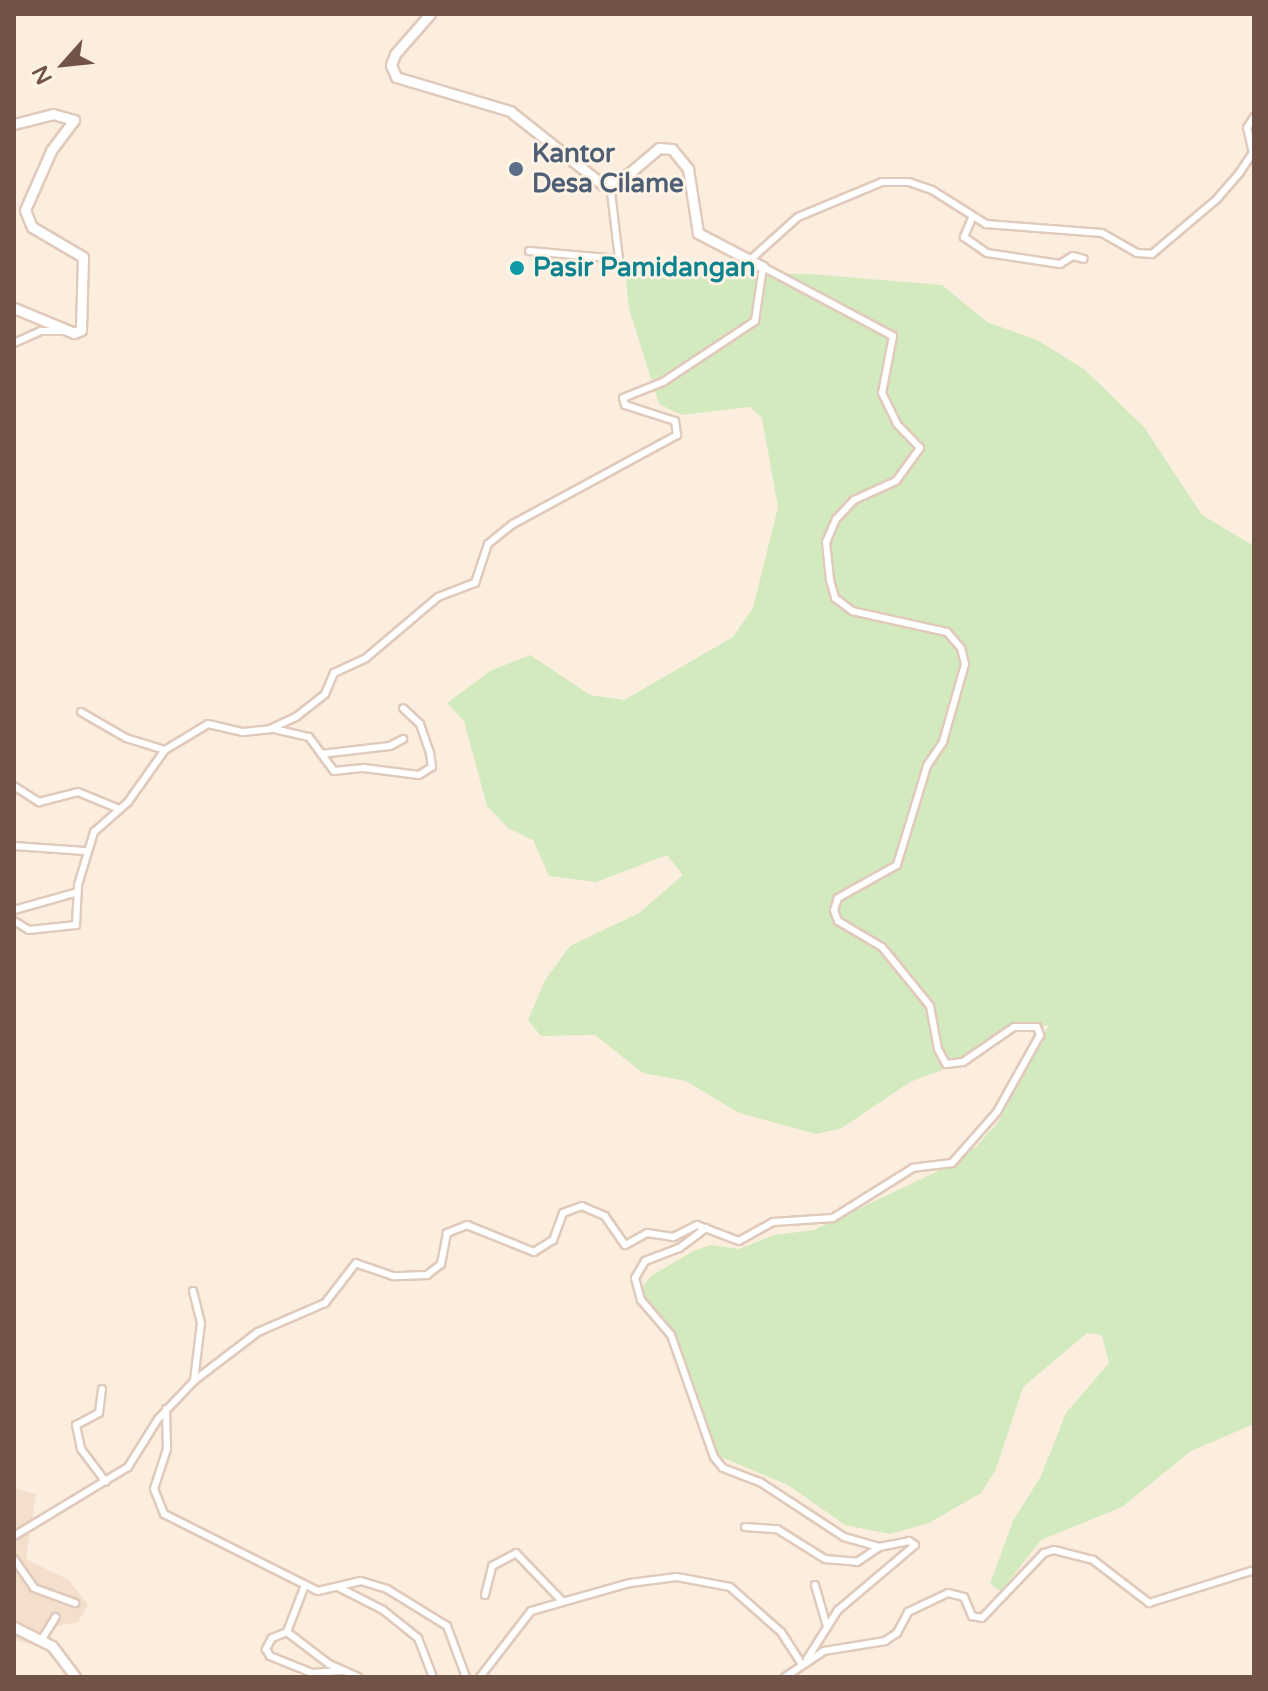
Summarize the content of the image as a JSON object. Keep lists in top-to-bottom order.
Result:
{
  "places": ["Kantor Desa Cilame", "Pasir Pamidangan"],
  "north": "bottom left"
}
